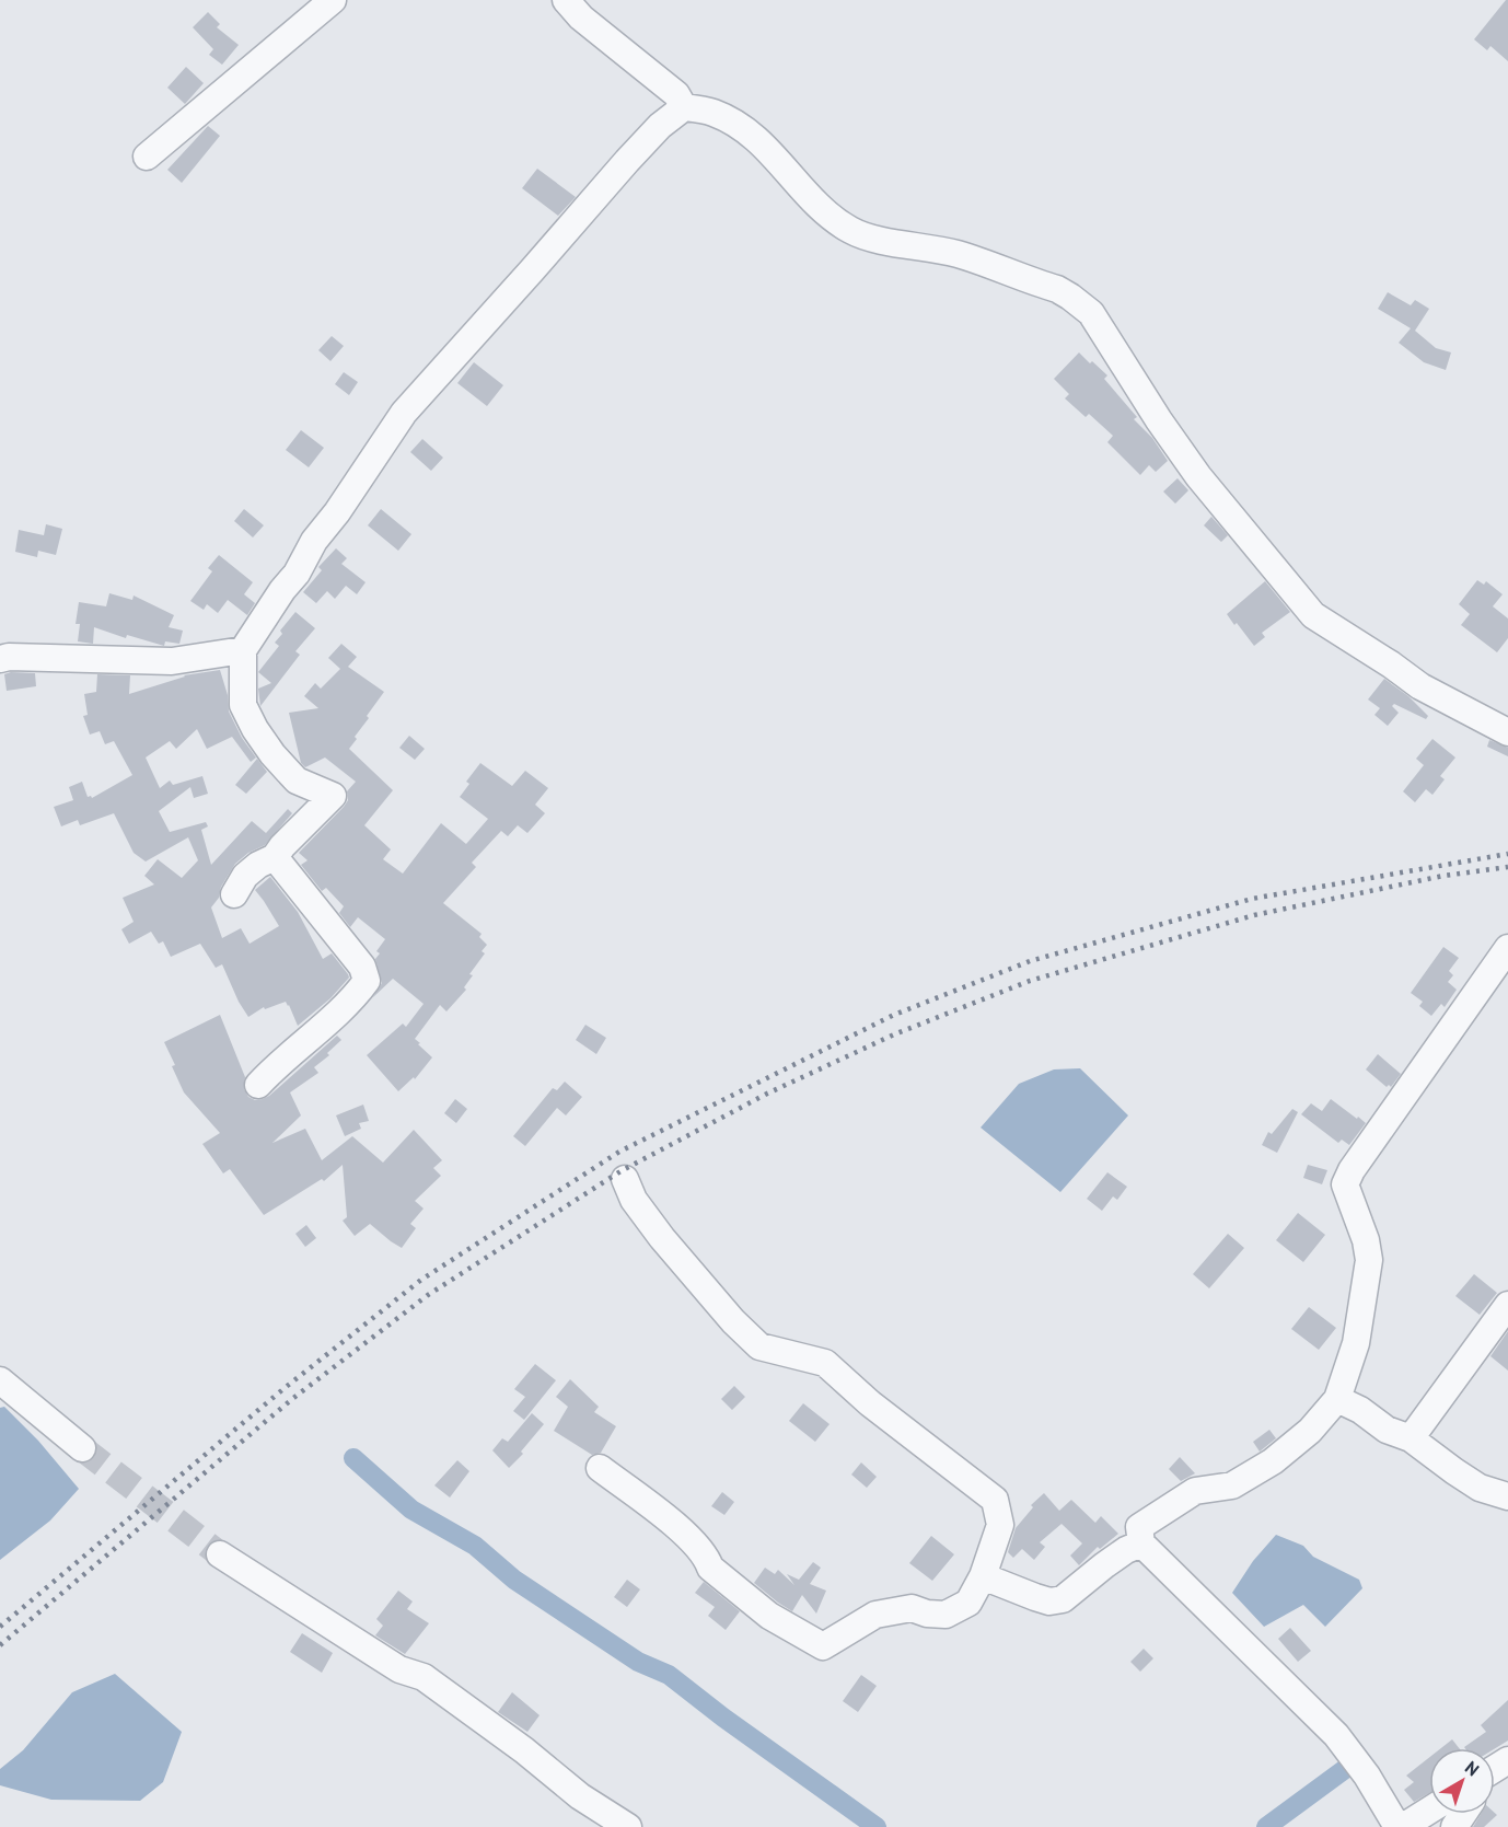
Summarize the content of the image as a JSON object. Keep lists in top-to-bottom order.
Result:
{
  "north": "top right"
}
